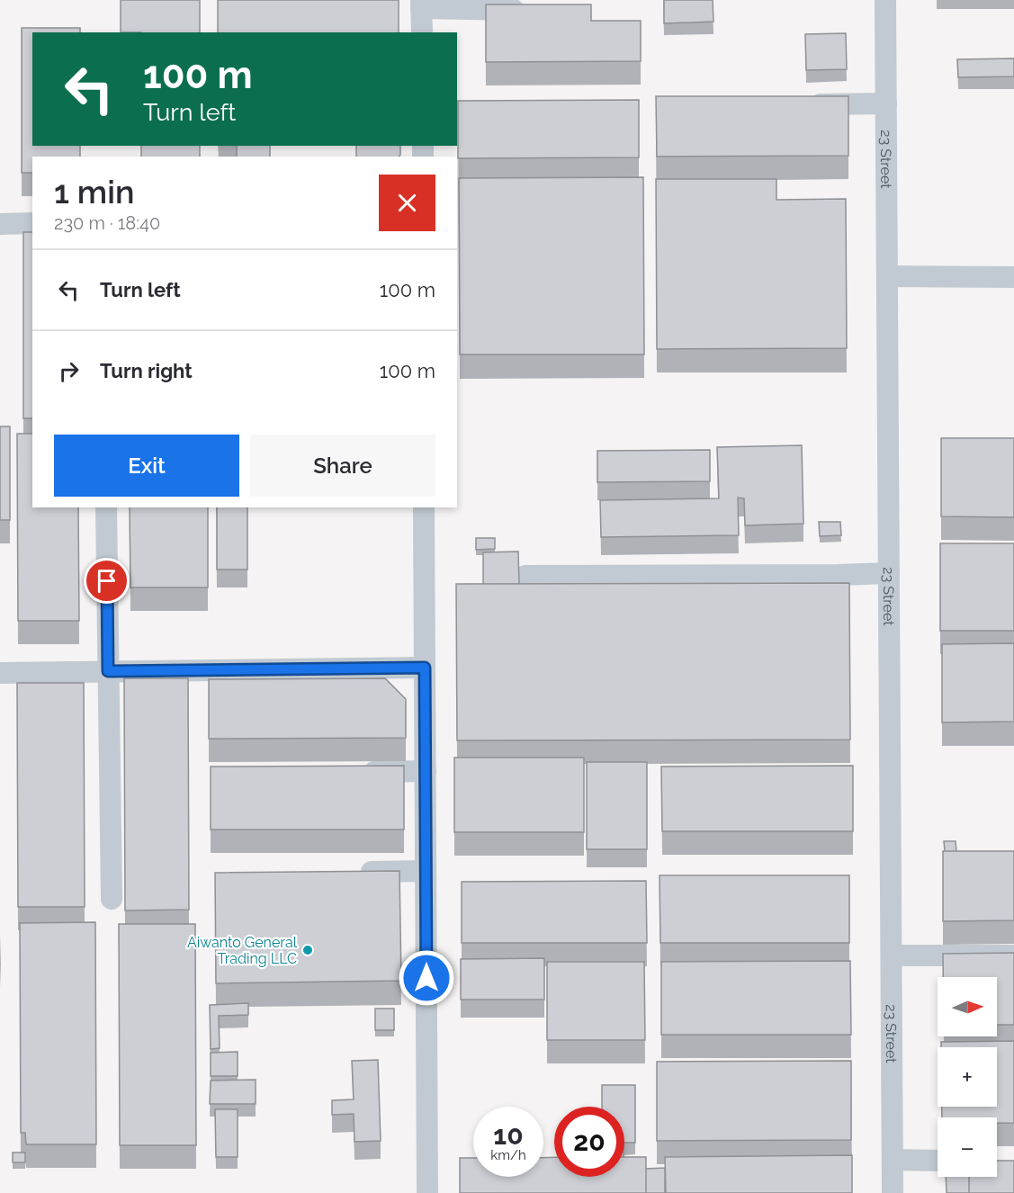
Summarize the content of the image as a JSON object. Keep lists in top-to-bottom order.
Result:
{
  "streets": {
    "street": ["23 Street"]
  },
  "places": ["Aiwanto General Trading LLC"],
  "north": "right",
  "page": {
    "turn": ["100 m", "Turn left"],
    "heading": ["1 min", "230 m · 18:40"],
    "list": [
      {
        "name": "Turn left",
        "value": "100 m"
      },
      {
        "name": "Turn right",
        "value": "100 m"
      }
    ],
    "buttons": ["Exit", "Share"],
    "map_buttons": ["+", "−"],
    "speed": "10 km/h",
    "limit": "20"
  }
}
